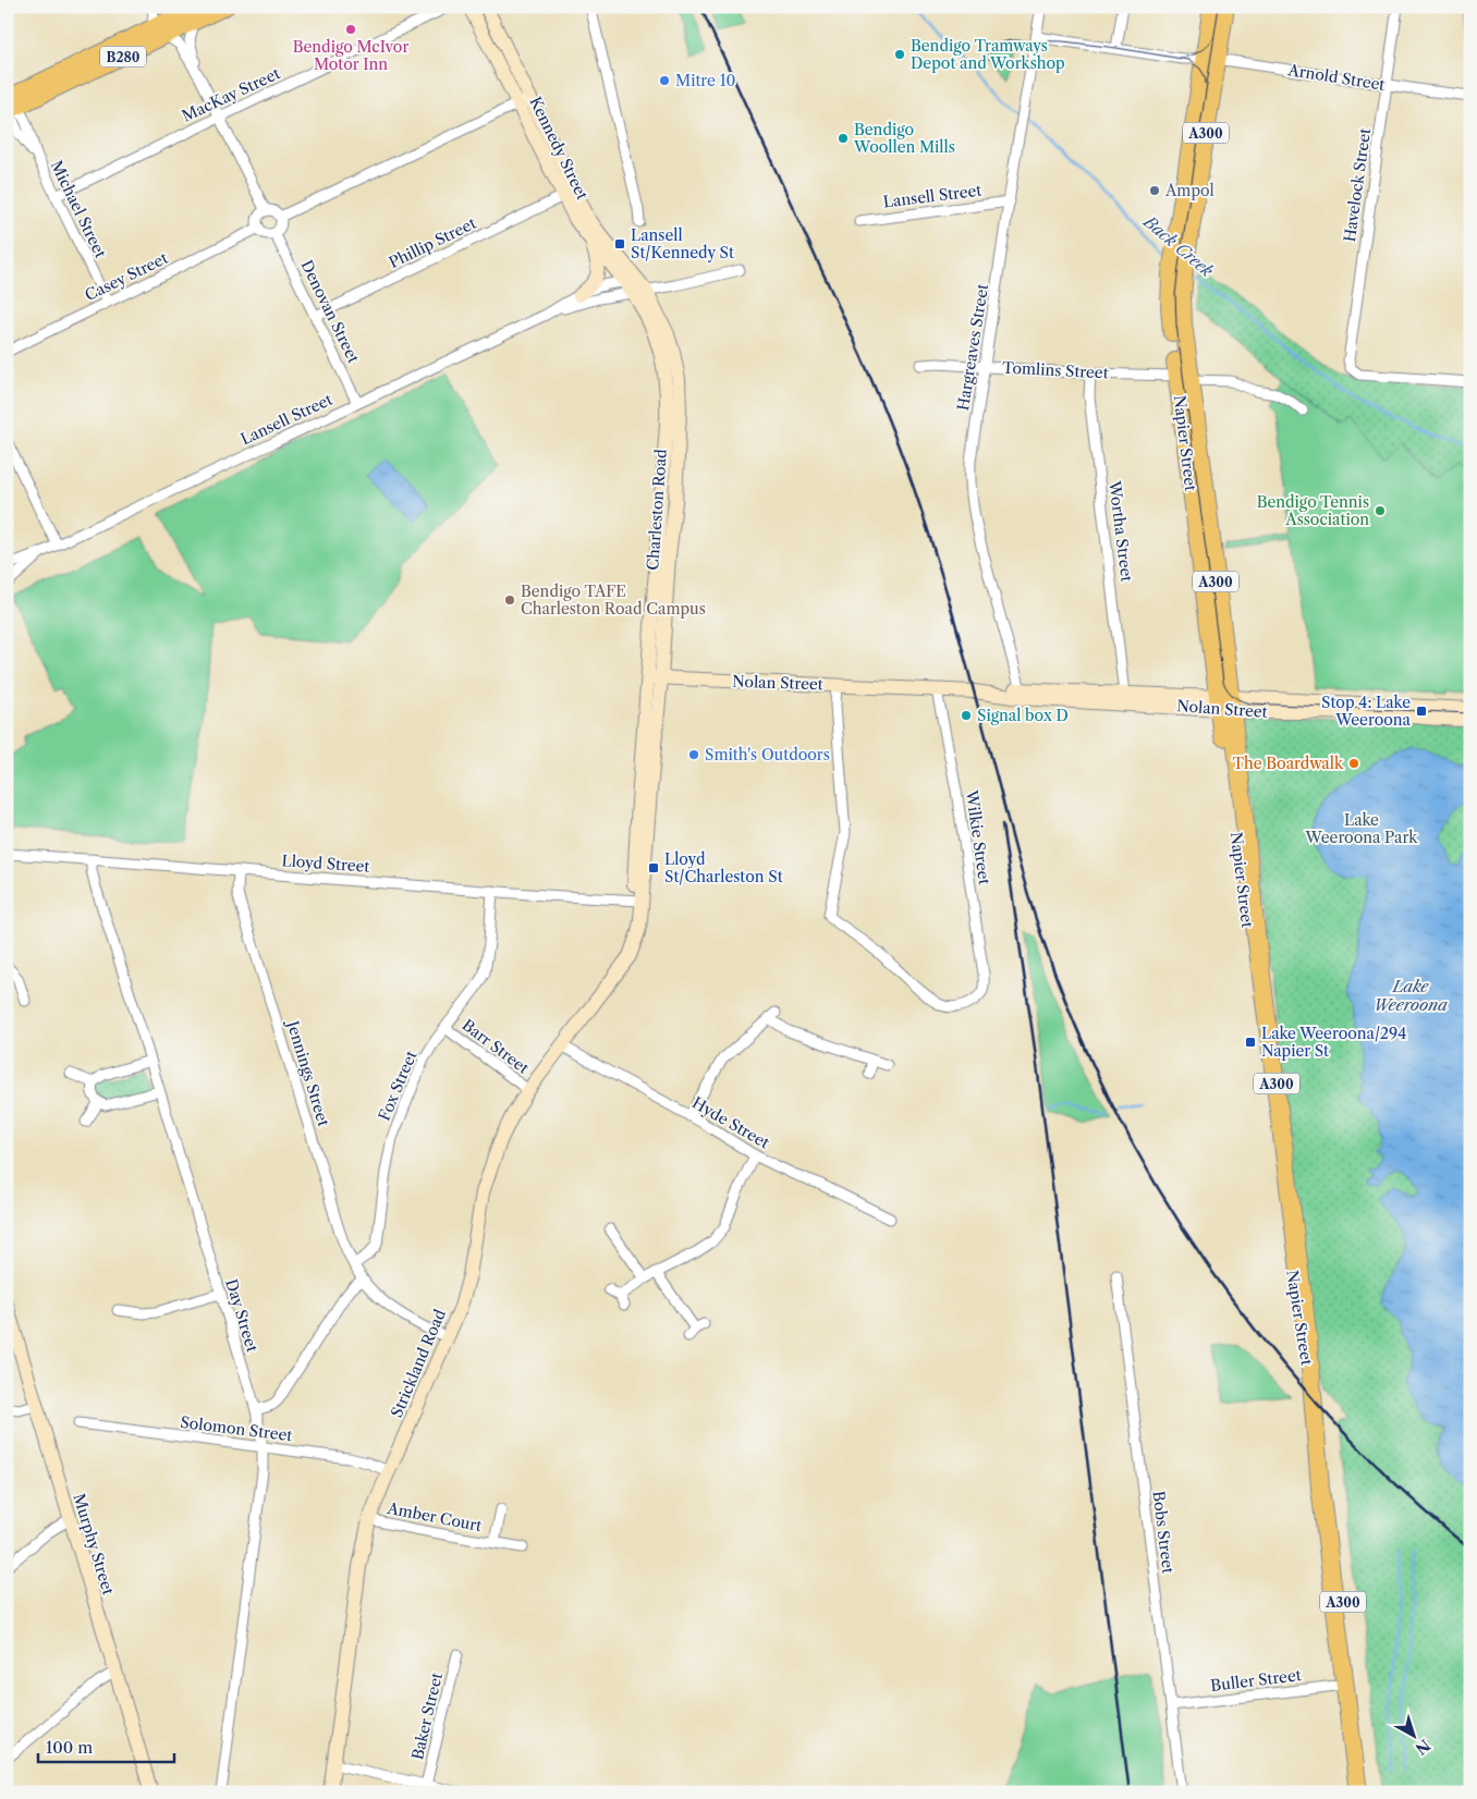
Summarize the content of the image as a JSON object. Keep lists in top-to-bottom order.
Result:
{
  "streets": {
    "highway": ["A300", "Napier Street"],
    "main road": ["B280"],
    "street": [
      "Arnold Street",
      "MacKay Street",
      "Kennedy Street",
      "Havelock Street",
      "Lansell Street",
      "Michael Street",
      "Phillip Street",
      "Casey Street",
      "Denovan Street",
      "Hargreaves Street",
      "Tomlins Street",
      "Charleston Road",
      "Wortha Street",
      "Nolan Street",
      "Wilkie Street",
      "Lloyd Street",
      "Barr Street",
      "Jennings Street",
      "Fox Street",
      "Hyde Street",
      "Day Street",
      "Strickland Road",
      "Solomon Street",
      "Amber Court",
      "Bobs Street",
      "Murphy Street",
      "Buller Street",
      "Baker Street"
    ]
  },
  "crossings": [
    ["B280", "Michael Street"],
    ["Arnold Street", "A300"],
    ["Arnold Street", "Havelock Street"],
    ["Arnold Street", "Hargreaves Street"],
    ["MacKay Street", "Michael Street"],
    ["A300", "Tomlins Street"],
    ["A300", "Napier Street"],
    ["Kennedy Street", "Lansell Street"],
    ["Kennedy Street", "Phillip Street"],
    ["Kennedy Street", "Charleston Road"],
    ["Lansell Street", "Denovan Street"],
    ["Lansell Street", "Hargreaves Street"],
    ["Lansell Street", "Charleston Road"],
    ["Michael Street", "Casey Street"],
    ["Phillip Street", "Denovan Street"],
    ["Casey Street", "Denovan Street"],
    ["Hargreaves Street", "Tomlins Street"],
    ["Hargreaves Street", "Nolan Street"],
    ["Tomlins Street", "Napier Street"],
    ["Tomlins Street", "Wortha Street"],
    ["Napier Street", "Nolan Street"],
    ["Napier Street", "Buller Street"],
    ["Charleston Road", "Nolan Street"],
    ["Charleston Road", "Lloyd Street"],
    ["Charleston Road", "Strickland Road"],
    ["Wortha Street", "Nolan Street"],
    ["Nolan Street", "Wilkie Street"],
    ["Lloyd Street", "Jennings Street"],
    ["Lloyd Street", "Fox Street"],
    ["Lloyd Street", "Day Street"],
    ["Lloyd Street", "Strickland Road"],
    ["Barr Street", "Fox Street"],
    ["Barr Street", "Strickland Road"],
    ["Jennings Street", "Fox Street"],
    ["Jennings Street", "Strickland Road"],
    ["Hyde Street", "Strickland Road"],
    ["Day Street", "Solomon Street"],
    ["Strickland Road", "Solomon Street"],
    ["Strickland Road", "Amber Court"],
    ["Bobs Street", "Buller Street"]
  ],
  "water": ["Back Creek", "Lake Weeroona"],
  "parks": ["Lake Weeroona Park"],
  "places": {
    "other": [
      "Bendigo McIvor Motor Inn",
      "Bendigo Tramways Depot and Workshop",
      "Mitre 10",
      "Bendigo Woollen Mills",
      "Ampol",
      "Bendigo Tennis Association",
      "Bendigo TAFE Charleston Road Campus",
      "Signal box D",
      "Smith's Outdoors",
      "The Boardwalk"
    ],
    "transit": [
      "Lansell St/Kennedy St",
      "Stop 4: Lake Weeroona",
      "Lloyd St/Charleston St",
      "Lake Weeroona/294 Napier St"
    ]
  },
  "scale_bar": "100 m",
  "north": "bottom right"
}
